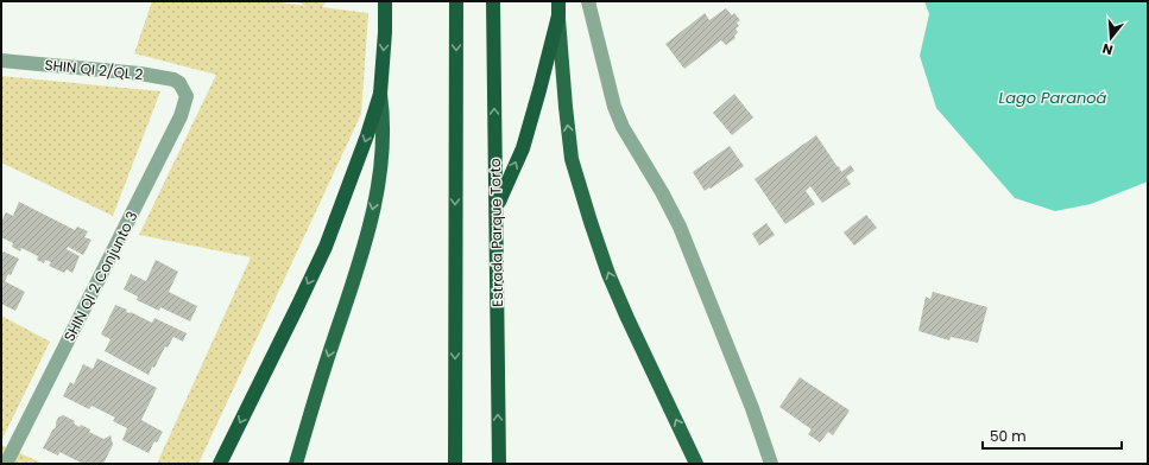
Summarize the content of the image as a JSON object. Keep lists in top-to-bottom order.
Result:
{
  "streets": {
    "highway": ["Estrada Parque Torto"],
    "street": ["SHIN QI 2/QL 2", "SHIN QI 2 Conjunto 3"]
  },
  "crossings": [
    ["SHIN QI 2/QL 2", "SHIN QI 2 Conjunto 3"]
  ],
  "water": ["Lago Paranoá"],
  "scale_bar": "50 m",
  "north": "bottom"
}
